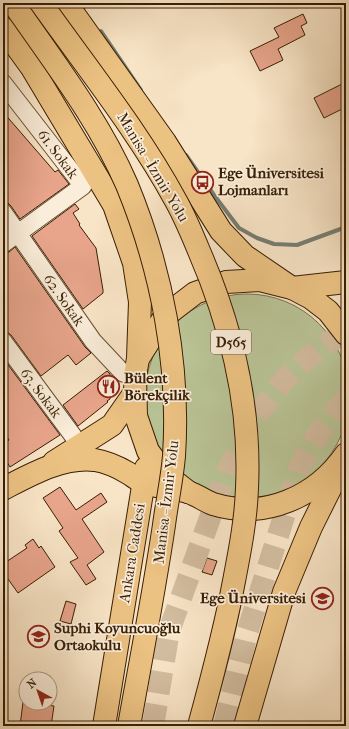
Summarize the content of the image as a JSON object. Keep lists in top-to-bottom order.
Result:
{
  "streets": {
    "main road": ["Manisa - İzmir Yolu", "D565", "Ankara Caddesi"],
    "street": ["61. Sokak", "62. Sokak", "63. Sokak"]
  },
  "crossings": [
    ["61. Sokak", "62. Sokak"]
  ],
  "places": {
    "bus stop": ["Ege Üniversitesi Lojmanları"],
    "restaurant": ["Bülent Börekçilik"],
    "school or university": ["Ege Üniversitesi", "Suphi Koyuncuoğlu Ortaokulu"]
  },
  "north": "top left"
}
